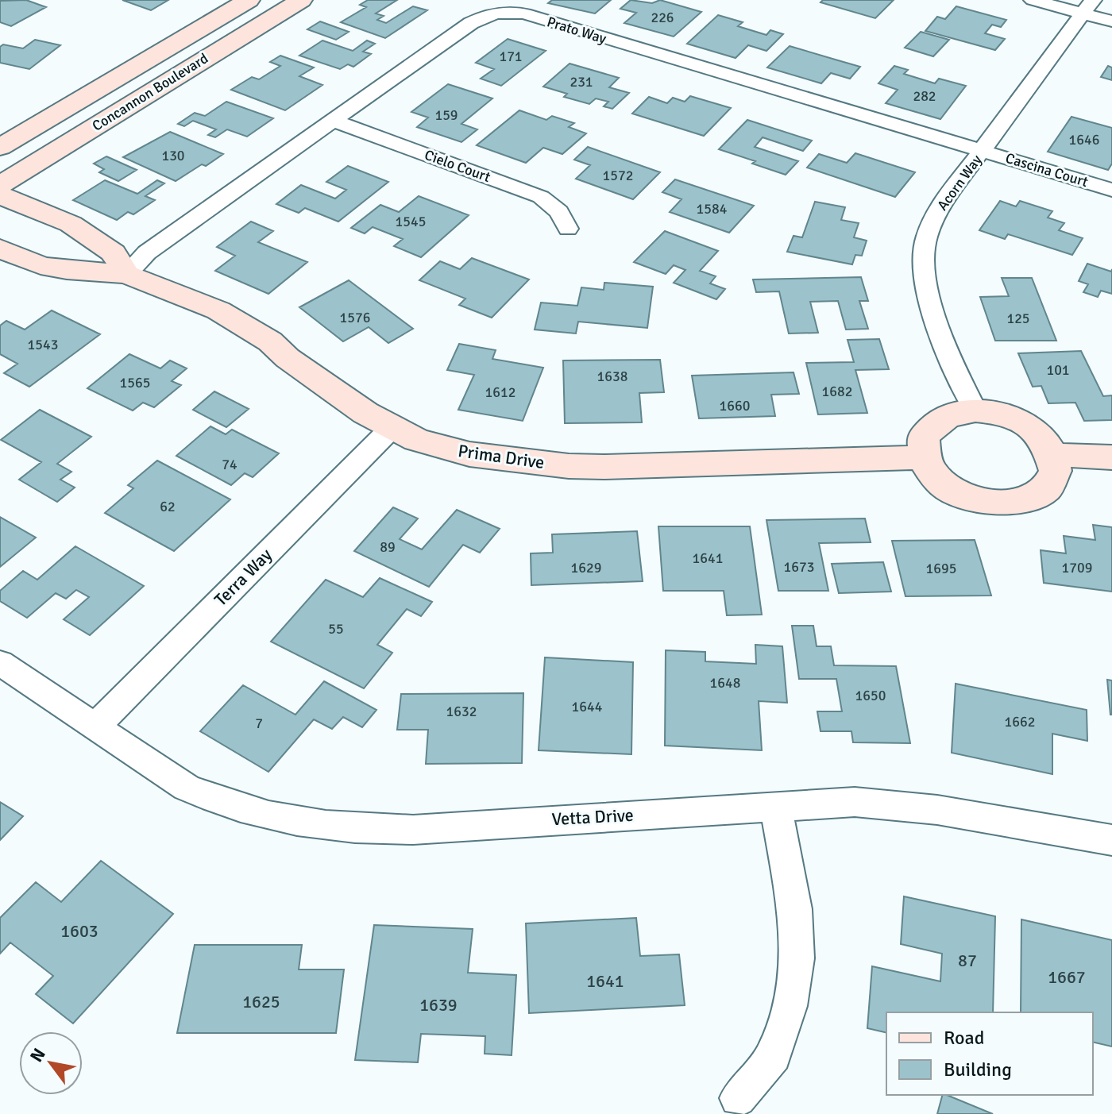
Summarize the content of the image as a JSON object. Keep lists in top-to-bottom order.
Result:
{
  "streets": {
    "street": [
      "Prato Way",
      "Concannon Boulevard",
      "Cielo Court",
      "Cascina Court",
      "Acorn Way",
      "Prima Drive",
      "Terra Way",
      "Vetta Drive"
    ]
  },
  "crossings": [
    ["Prato Way", "Cielo Court"],
    ["Prato Way", "Cascina Court"],
    ["Prato Way", "Acorn Way"],
    ["Prato Way", "Prima Drive"],
    ["Cascina Court", "Acorn Way"],
    ["Acorn Way", "Prima Drive"],
    ["Prima Drive", "Terra Way"],
    ["Terra Way", "Vetta Drive"]
  ],
  "house_numbers": [
    "226",
    "171",
    "231",
    "282",
    "159",
    "1646",
    "130",
    "1572",
    "1584",
    "1545",
    "1576",
    "125",
    "1543",
    "101",
    "1638",
    "1565",
    "1682",
    "1612",
    "1660",
    "74",
    "62",
    "89",
    "1641",
    "1673",
    "1629",
    "1709",
    "1695",
    "55",
    "1648",
    "1650",
    "1644",
    "1632",
    "1662",
    "7",
    "1603",
    "87",
    "1667",
    "1641",
    "1625",
    "1639"
  ],
  "legend": ["Road", "Building"],
  "north": "top left"
}
